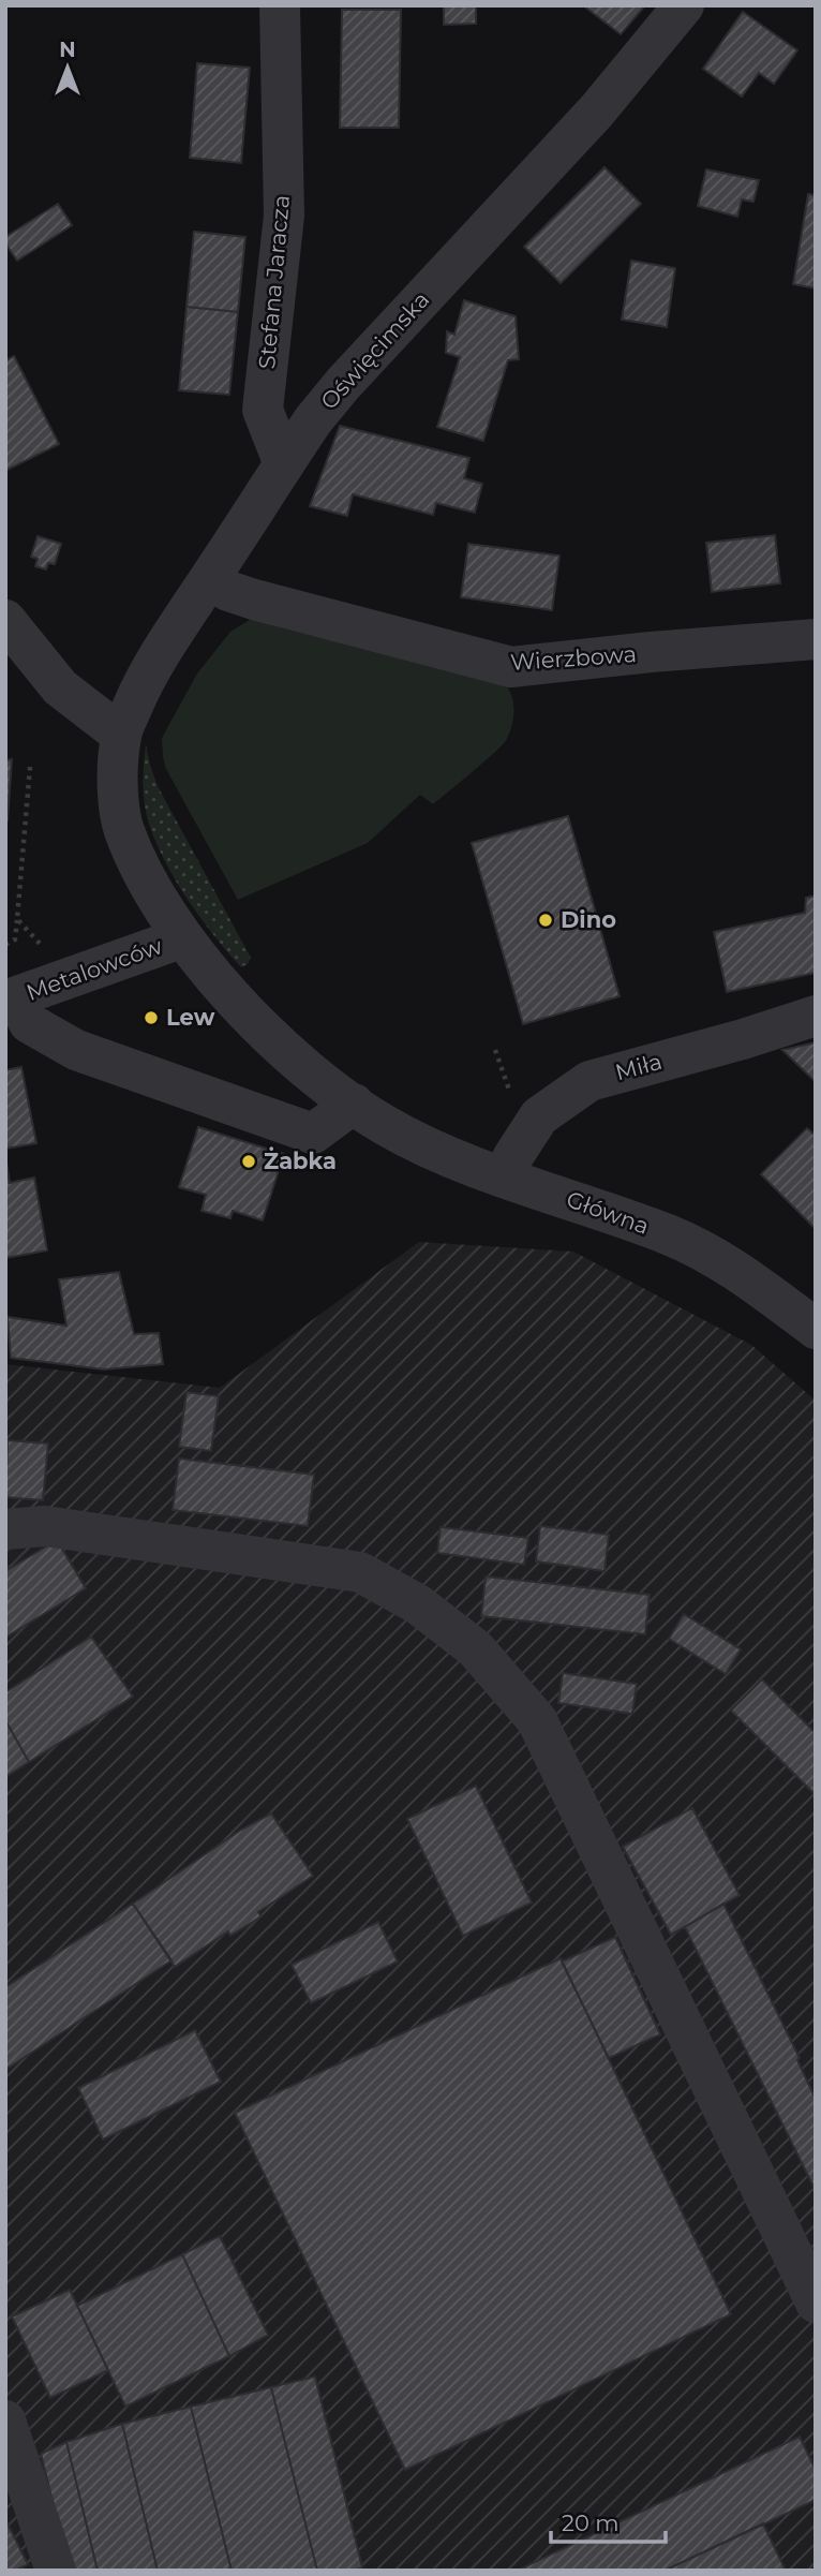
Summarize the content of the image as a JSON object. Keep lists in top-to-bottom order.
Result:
{
  "streets": {
    "street": [
      "Stefana Jaracza",
      "Oświęcimska",
      "Wierzbowa",
      "Metalowców",
      "Miła",
      "Główna"
    ]
  },
  "crossings": [
    ["Stefana Jaracza", "Oświęcimska"],
    ["Oświęcimska", "Wierzbowa"],
    ["Oświęcimska", "Metalowców"],
    ["Oświęcimska", "Główna"],
    ["Metalowców", "Główna"],
    ["Miła", "Główna"]
  ],
  "places": ["Dino", "Lew", "Żabka"],
  "scale_bar": "20 m",
  "north": "top"
}
